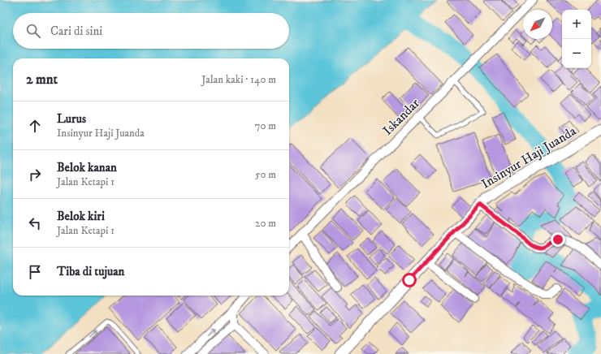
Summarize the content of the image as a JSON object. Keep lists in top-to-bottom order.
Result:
{
  "streets": {
    "street": ["Iskandar", "Insinyur Haji Juanda"]
  },
  "north": "bottom left",
  "page": {
    "map_buttons": ["+", "−"],
    "search": "Cari di sini",
    "heading": ["2 mnt", "Jalan kaki · 140 m"],
    "list": [
      ["Lurus", "Insinyur Haji Juanda", "70 m"],
      ["Belok kanan", "Jalan Ketapi 1", "50 m"],
      ["Belok kiri", "Jalan Ketapi 1", "20 m"],
      "Tiba di tujuan"
    ]
  }
}
